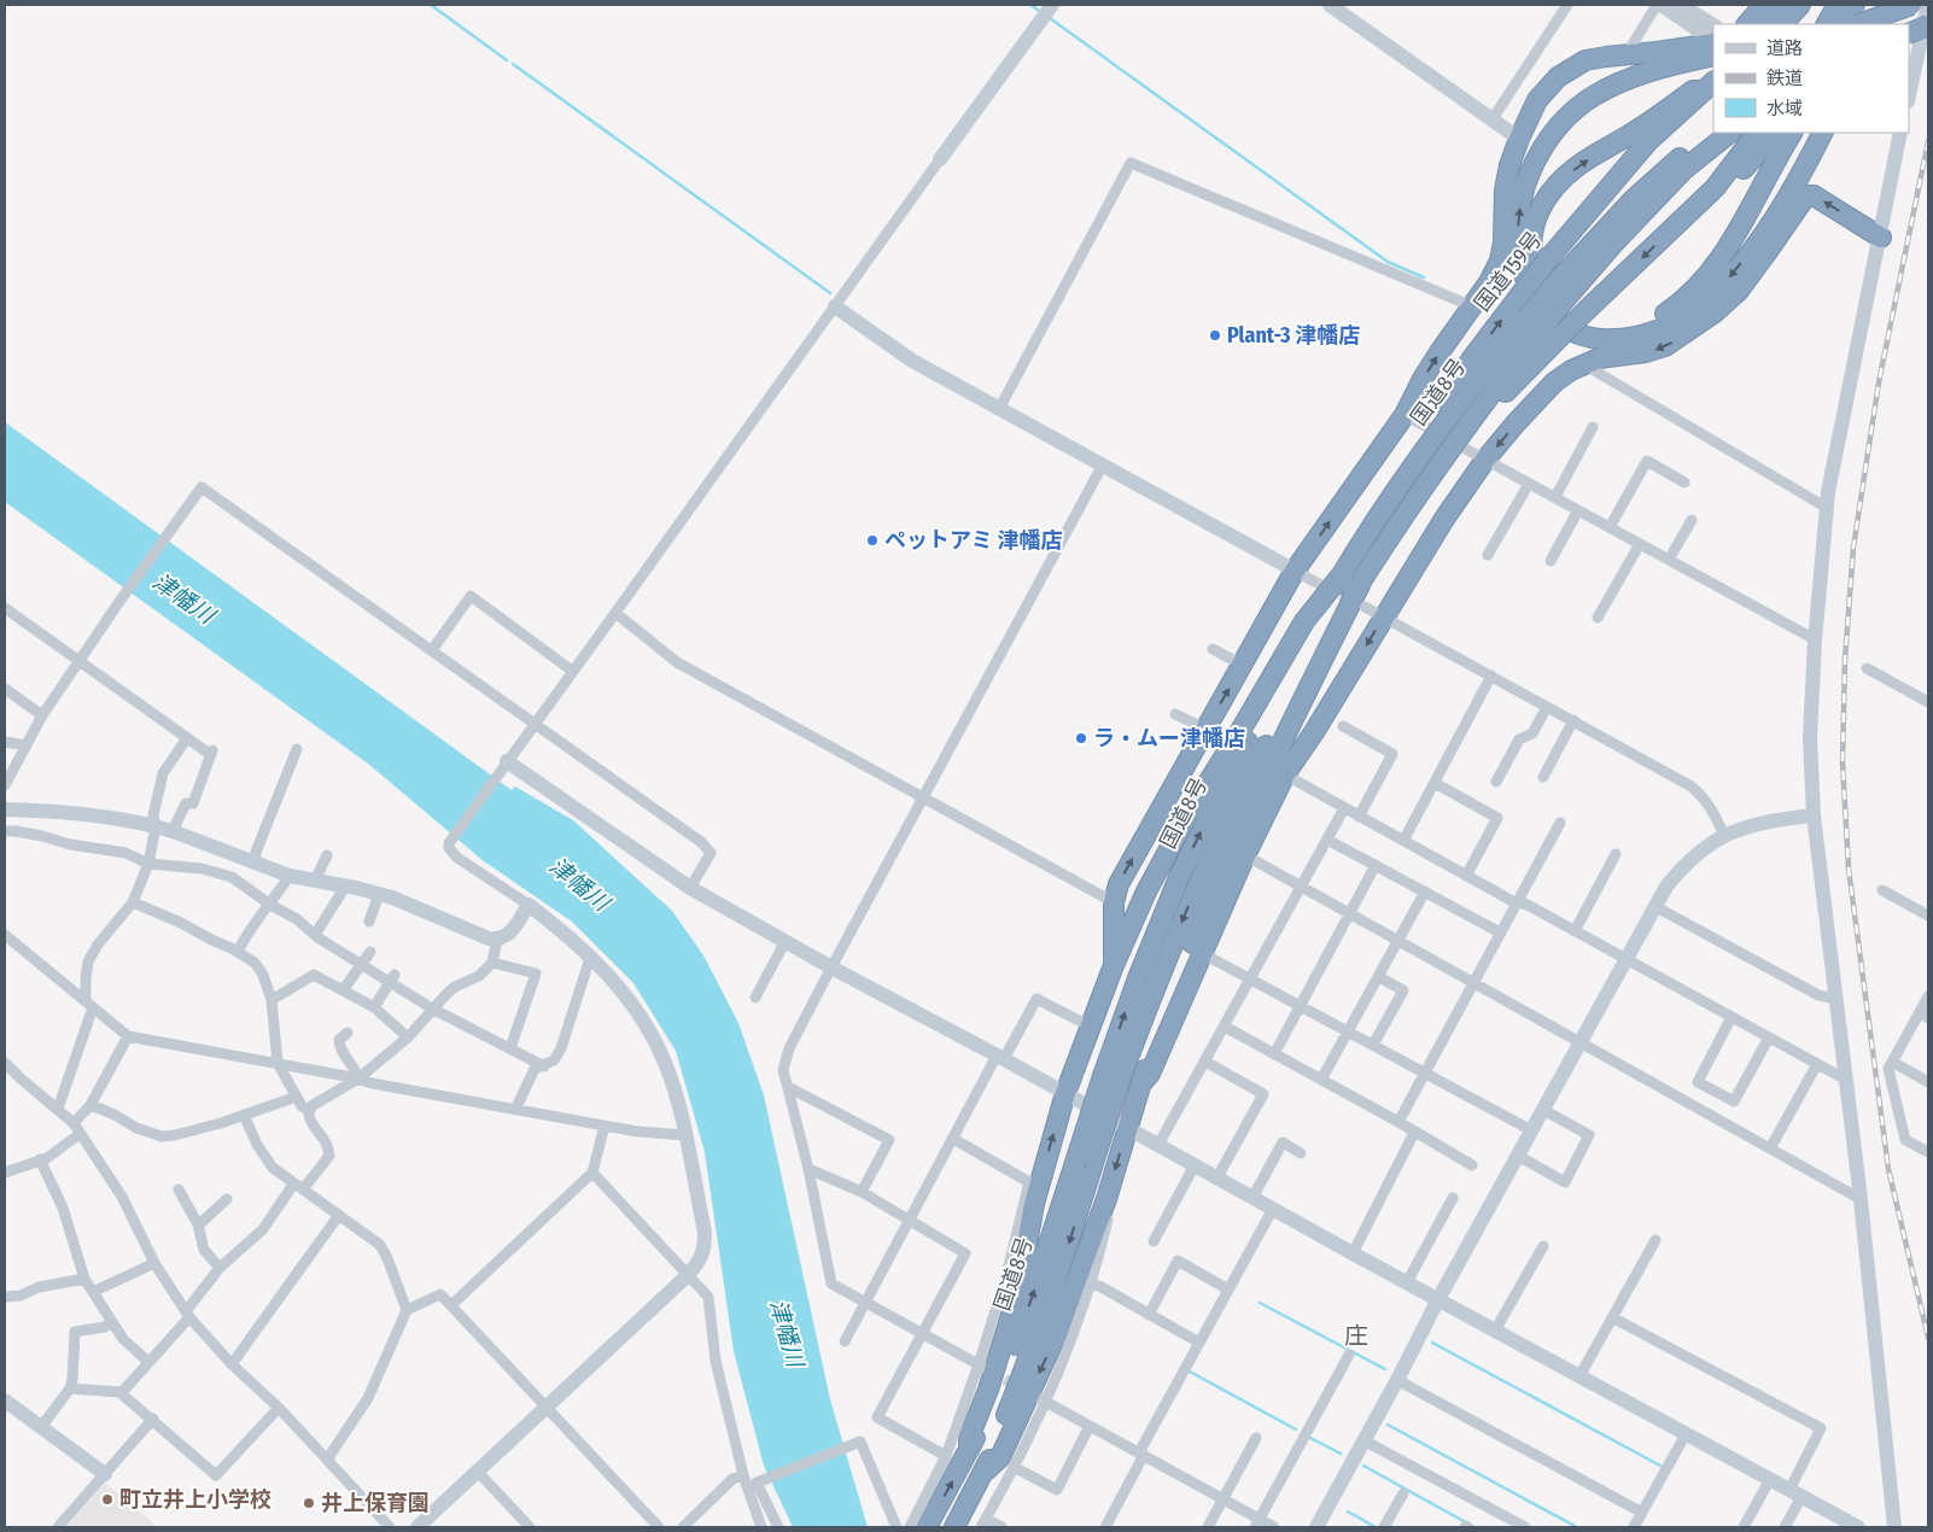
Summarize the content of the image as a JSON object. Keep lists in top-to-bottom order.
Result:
{
  "streets": {
    "highway": ["国道159号", "国道8号"]
  },
  "crossings": [
    ["国道159号", "国道8号"]
  ],
  "districts": ["庄"],
  "water": ["津幡川"],
  "places": [
    "Plant-3 津幡店",
    "ペットアミ 津幡店",
    "ラ・ムー津幡店",
    "町立井上小学校",
    "井上保育園"
  ],
  "legend": ["道路", "鉄道", "水域"]
}
